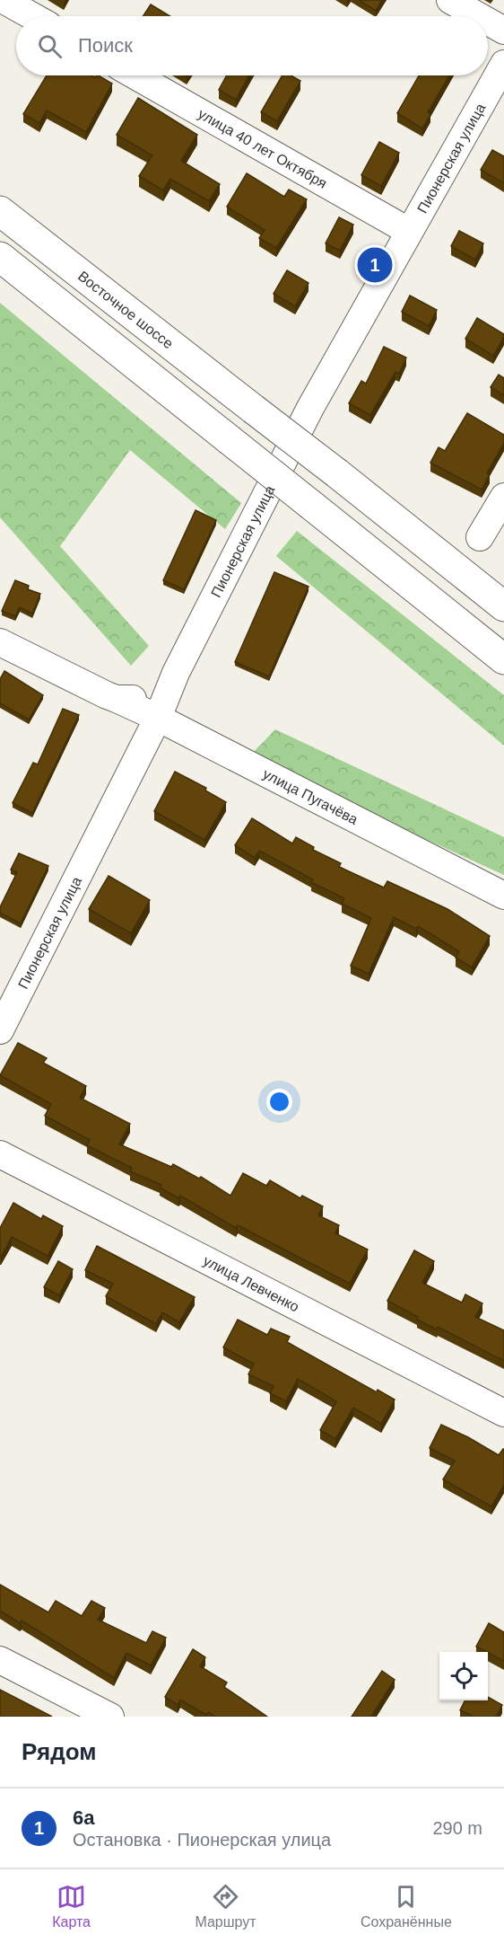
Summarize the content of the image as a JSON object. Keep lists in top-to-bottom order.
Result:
{
  "streets": {
    "highway": ["Восточное шоссе"],
    "street": [
      "улица 40 лет Октября",
      "Пионерская улица",
      "улица Пугачёва",
      "улица Левченко"
    ]
  },
  "crossings": [
    ["улица 40 лет Октября", "Пионерская улица"],
    ["Пионерская улица", "улица Пугачёва"]
  ],
  "page": {
    "search": "Поиск",
    "pins": "1",
    "heading": "Рядом",
    "list": [
      {
        "mark": "1",
        "name": "6а",
        "note": "Остановка · Пионерская улица",
        "value": "290 m"
      }
    ],
    "nav": ["Карта", "Маршрут", "Сохранённые"]
  }
}
